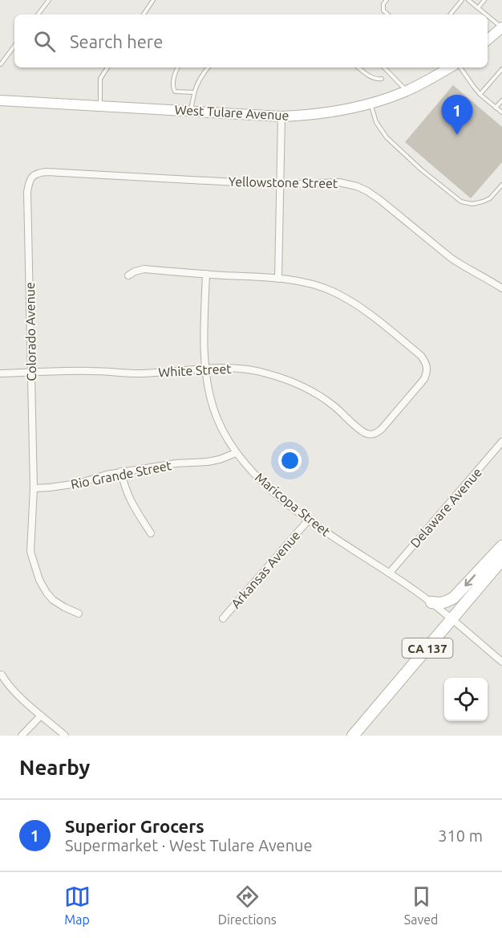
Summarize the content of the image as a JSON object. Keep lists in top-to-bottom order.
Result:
{
  "streets": {
    "main road": ["West Tulare Avenue", "CA 137"],
    "street": [
      "Yellowstone Street",
      "Colorado Avenue",
      "White Street",
      "Rio Grande Street",
      "Maricopa Street",
      "Delaware Avenue",
      "Arkansas Avenue"
    ]
  },
  "crossings": [
    ["Yellowstone Street", "Colorado Avenue"],
    ["Colorado Avenue", "White Street"],
    ["Colorado Avenue", "Rio Grande Street"],
    ["White Street", "Maricopa Street"],
    ["Rio Grande Street", "Maricopa Street"],
    ["Maricopa Street", "Delaware Avenue"],
    ["Maricopa Street", "Arkansas Avenue"],
    ["Maricopa Street", "CA 137"]
  ],
  "page": {
    "search": "Search here",
    "pins": "1",
    "heading": "Nearby",
    "list": [
      {
        "mark": "1",
        "name": "Superior Grocers",
        "note": "Supermarket · West Tulare Avenue",
        "value": "310 m"
      }
    ],
    "nav": ["Map", "Directions", "Saved"]
  }
}
